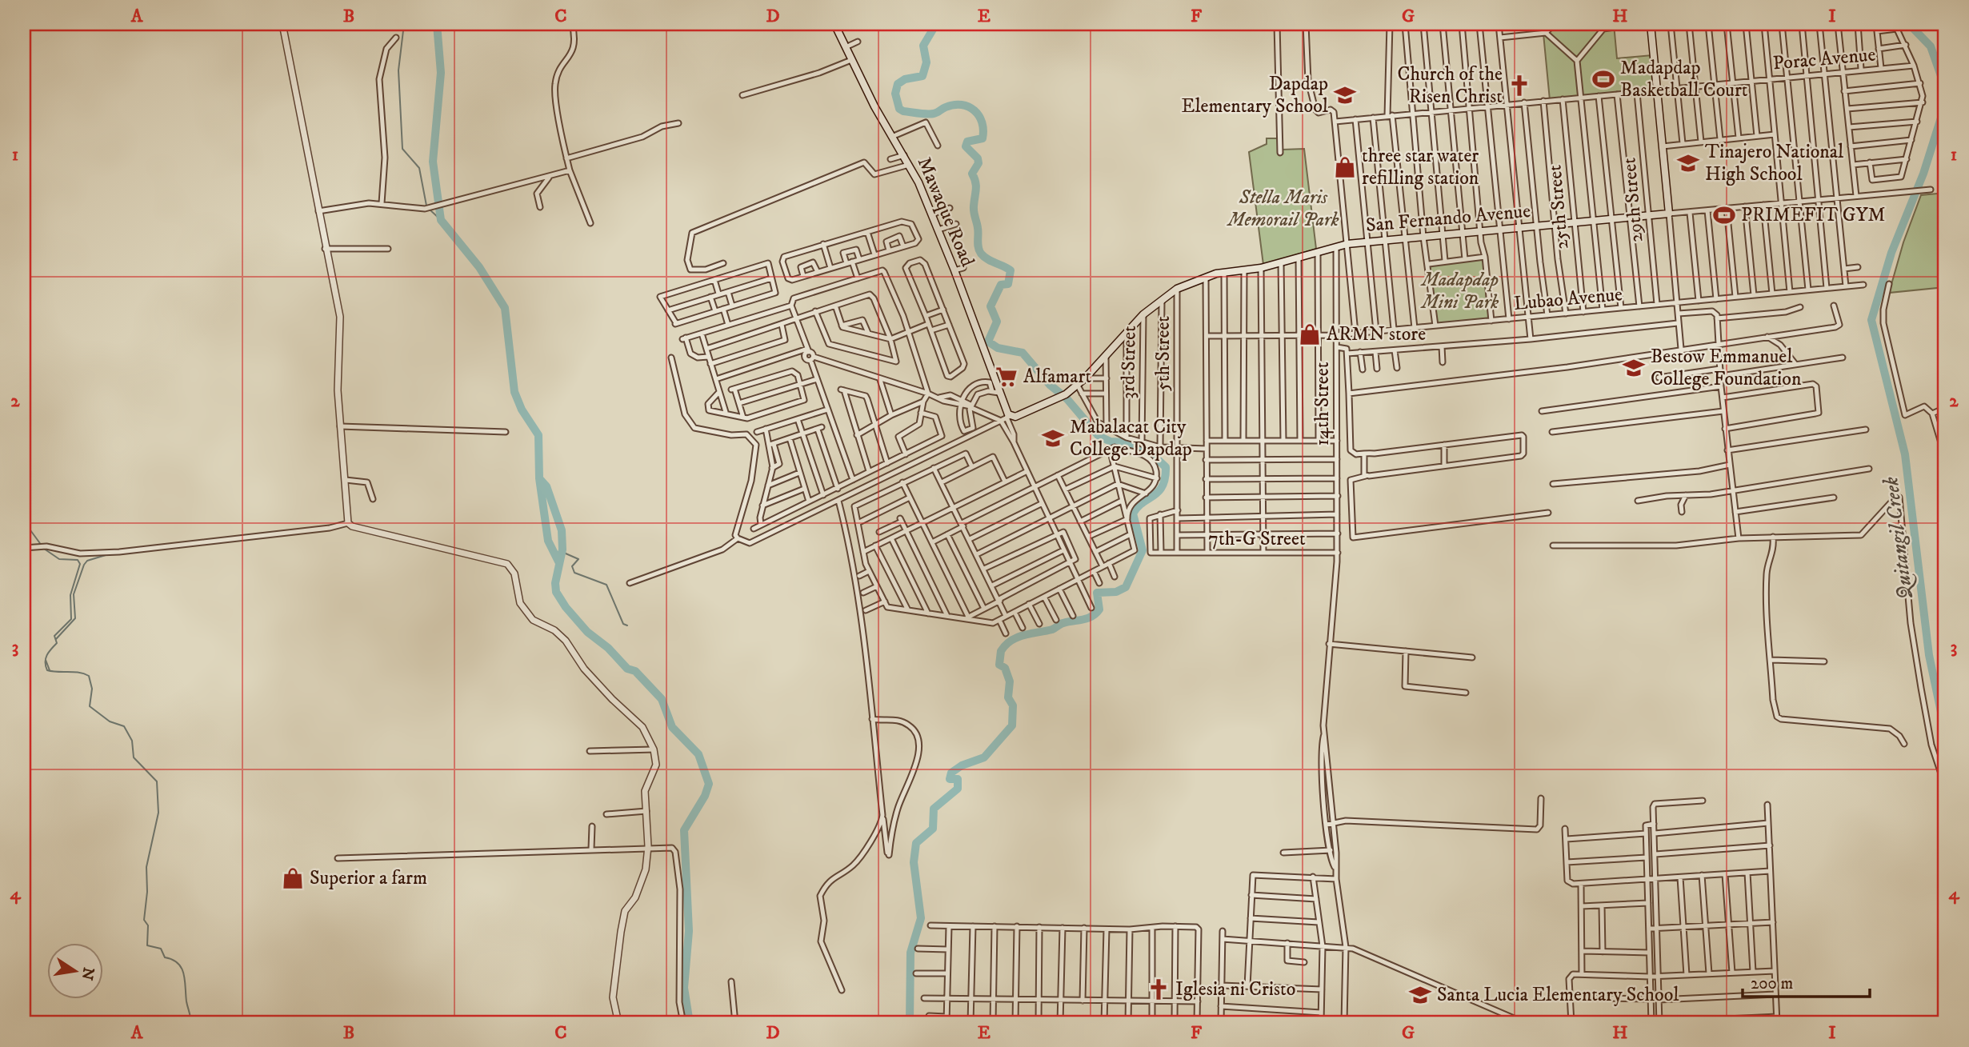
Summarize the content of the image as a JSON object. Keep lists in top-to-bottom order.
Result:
{
  "streets": {
    "main road": ["Mawaque Road", "San Fernando Avenue"],
    "street": [
      "Porac Avenue",
      "29th Street",
      "25th Street",
      "Lubao Avenue",
      "5th Street",
      "3rd Street",
      "14th Street",
      "7th-G Street"
    ]
  },
  "crossings": [
    ["Porac Avenue", "29th Street"],
    ["Porac Avenue", "25th Street"],
    ["29th Street", "San Fernando Avenue"],
    ["29th Street", "Lubao Avenue"],
    ["25th Street", "San Fernando Avenue"],
    ["25th Street", "Lubao Avenue"],
    ["Mawaque Road", "San Fernando Avenue"],
    ["San Fernando Avenue", "5th Street"],
    ["San Fernando Avenue", "3rd Street"],
    ["San Fernando Avenue", "14th Street"],
    ["Lubao Avenue", "14th Street"],
    ["5th Street", "7th-G Street"],
    ["14th Street", "7th-G Street"]
  ],
  "water": ["Quitangil Creek"],
  "parks": ["Stella Maris Memorail Park", "Madapdap Mini Park"],
  "places": {
    "sports": ["Madapdap Basketball Court", "PRIMEFIT GYM"],
    "church": ["Church of the Risen Christ", "Iglesia ni Cristo"],
    "school or university": [
      "Dapdap Elementary School",
      "Tinajero National High School",
      "Bestow Emmanuel College Foundation",
      "Mabalacat City College Dapdap",
      "Santa Lucia Elementary School"
    ],
    "shop": ["three star water refilling station", "ARMN store", "Superior a farm"],
    "supermarket": ["Alfamart"]
  },
  "scale_bar": "200 m",
  "north": "right",
  "grid": {
    "columns": [
      "A",
      "B",
      "C",
      "D",
      "E",
      "F",
      "G",
      "H",
      "I"
    ],
    "rows": [
      "1",
      "2",
      "3",
      "4"
    ]
  }
}
